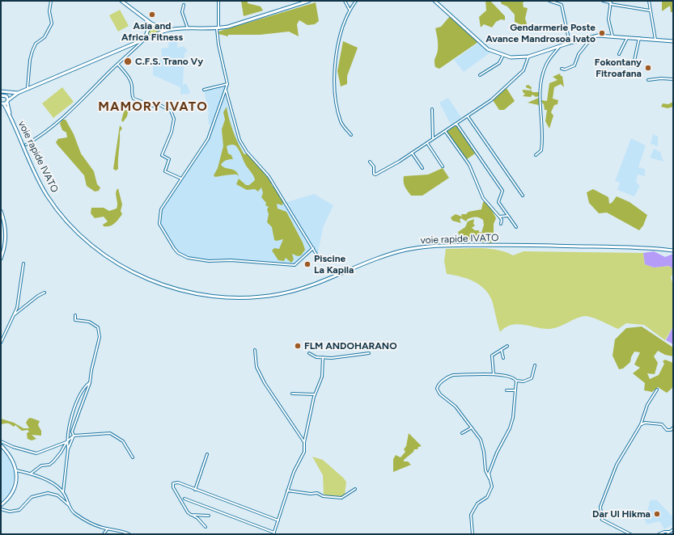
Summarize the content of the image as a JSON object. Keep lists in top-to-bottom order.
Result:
{
  "streets": {
    "main road": ["voie rapide IVATO"]
  },
  "districts": ["MAMORY IVATO"],
  "places": [
    "Asia and Africa Fitness",
    "Gendarmerie Poste Avance Mandrosoa Ivato",
    "C.F.S. Trano Vy",
    "Fokontany Fitroafana",
    "Piscine La Kapila",
    "FLM ANDOHARANO",
    "Dar Ul Hikma"
  ]
}
